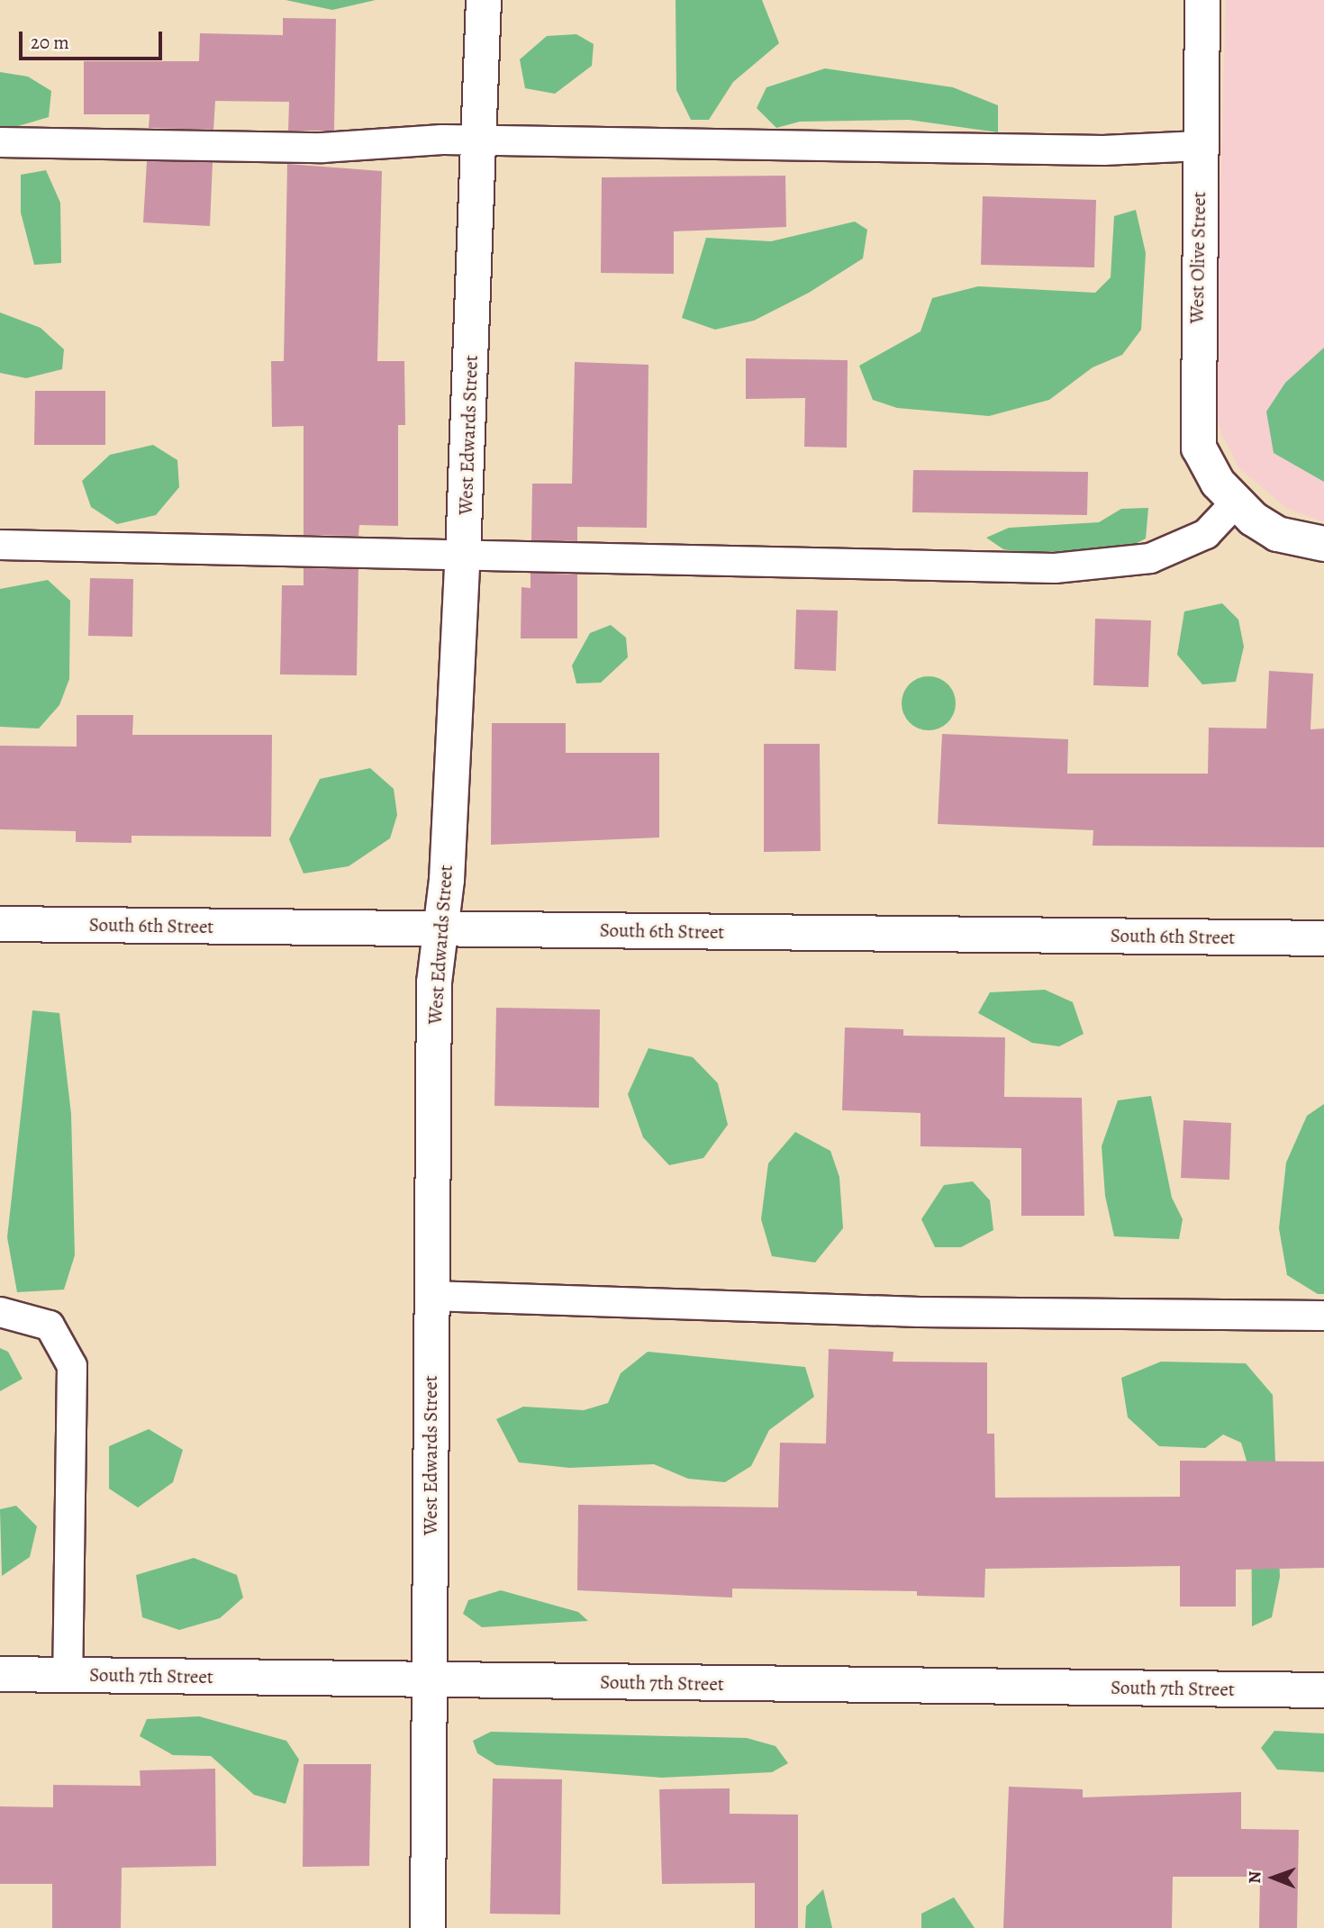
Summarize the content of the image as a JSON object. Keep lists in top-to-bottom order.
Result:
{
  "streets": {
    "street": [
      "West Olive Street",
      "West Edwards Street",
      "South 6th Street",
      "South 7th Street"
    ]
  },
  "crossings": [
    ["West Edwards Street", "South 6th Street"],
    ["West Edwards Street", "South 7th Street"]
  ],
  "scale_bar": "20 m",
  "north": "left"
}
